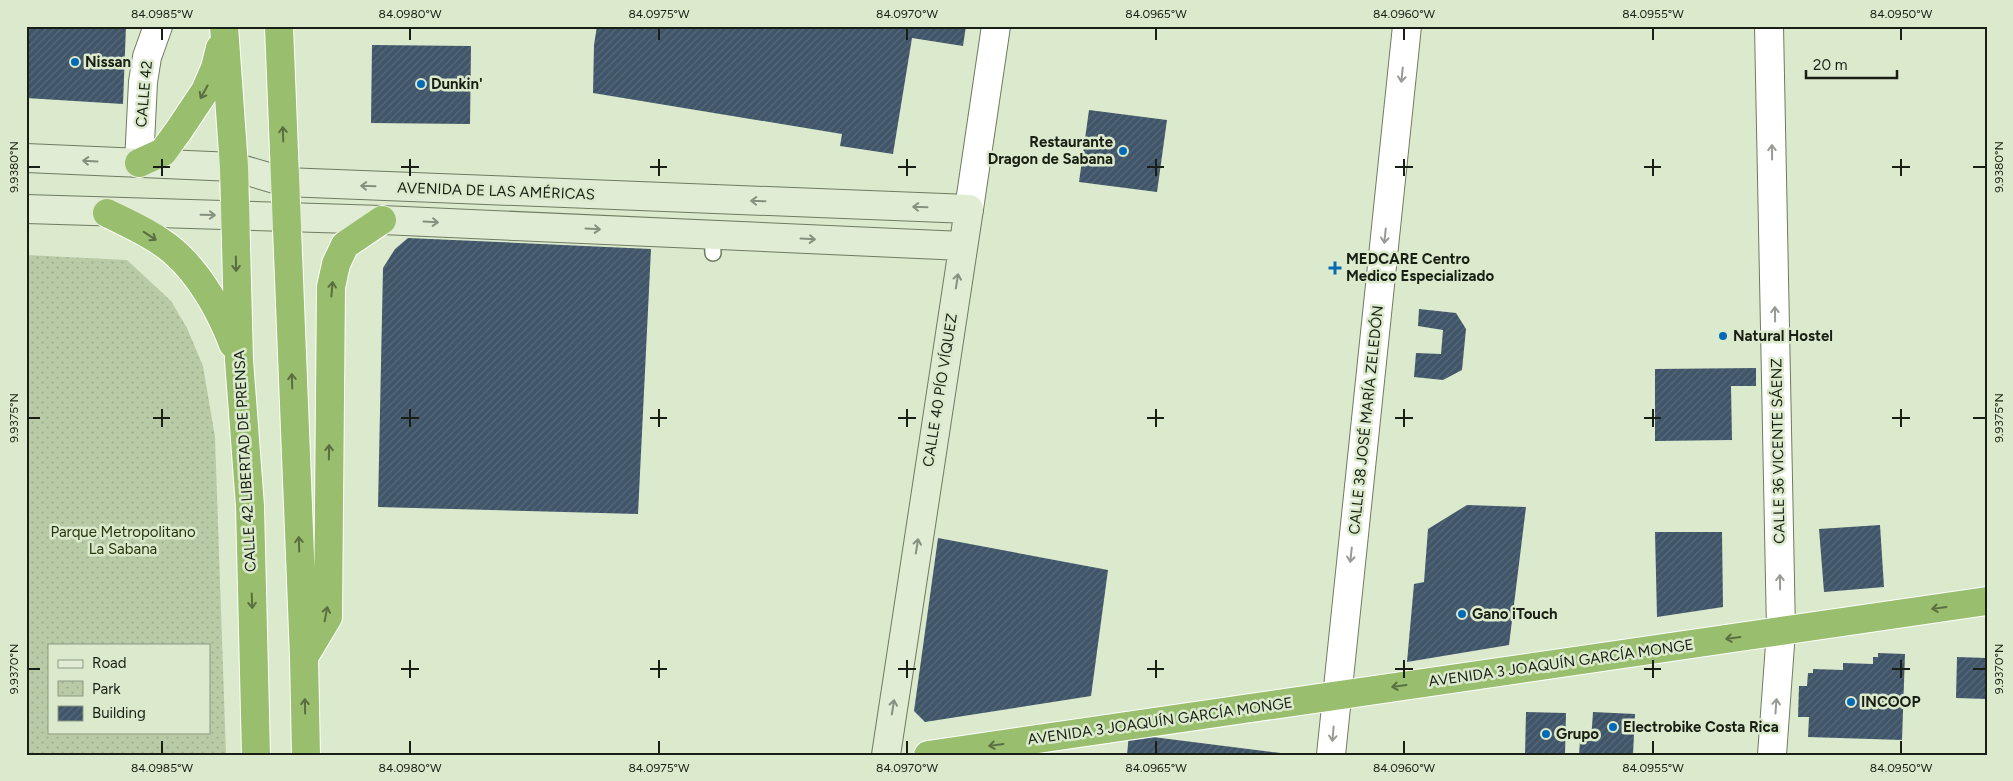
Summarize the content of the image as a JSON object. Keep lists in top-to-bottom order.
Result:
{
  "streets": {
    "highway": ["CALLE 42 LIBERTAD DE PRENSA", "AVENIDA 3 JOAQUÍN GARCÍA MONGE"],
    "street": [
      "CALLE 42",
      "AVENIDA DE LAS AMÉRICAS",
      "CALLE 40 PÍO VÍQUEZ",
      "CALLE 38 JOSÉ MARÍA ZELEDÓN",
      "CALLE 36 VICENTE SÁENZ"
    ]
  },
  "crossings": [
    ["CALLE 42", "AVENIDA DE LAS AMÉRICAS"],
    ["AVENIDA DE LAS AMÉRICAS", "CALLE 40 PÍO VÍQUEZ"],
    ["AVENIDA DE LAS AMÉRICAS", "CALLE 42 LIBERTAD DE PRENSA"],
    ["CALLE 38 JOSÉ MARÍA ZELEDÓN", "AVENIDA 3 JOAQUÍN GARCÍA MONGE"],
    ["CALLE 36 VICENTE SÁENZ", "AVENIDA 3 JOAQUÍN GARCÍA MONGE"]
  ],
  "one_way": [
    "CALLE 40 PÍO VÍQUEZ",
    "CALLE 38 JOSÉ MARÍA ZELEDÓN",
    "CALLE 36 VICENTE SÁENZ",
    "AVENIDA 3 JOAQUÍN GARCÍA MONGE"
  ],
  "parks": ["Parque Metropolitano La Sabana"],
  "places": {
    "other": [
      "Nissan",
      "Dunkin'",
      "Restaurante Dragon de Sabana",
      "Natural Hostel",
      "Gano iTouch",
      "INCOOP",
      "Electrobike Costa Rica",
      "Grupo"
    ],
    "health": ["MEDCARE Centro Medico Especializado"]
  },
  "legend": ["Road", "Park", "Building"],
  "scale_bar": "20 m",
  "coordinates": [
    "84.0985°W",
    "84.0980°W",
    "84.0975°W",
    "84.0970°W",
    "84.0965°W",
    "84.0960°W",
    "84.0955°W",
    "84.0950°W",
    "9.9380°N",
    "9.9375°N",
    "9.9370°N"
  ]
}
